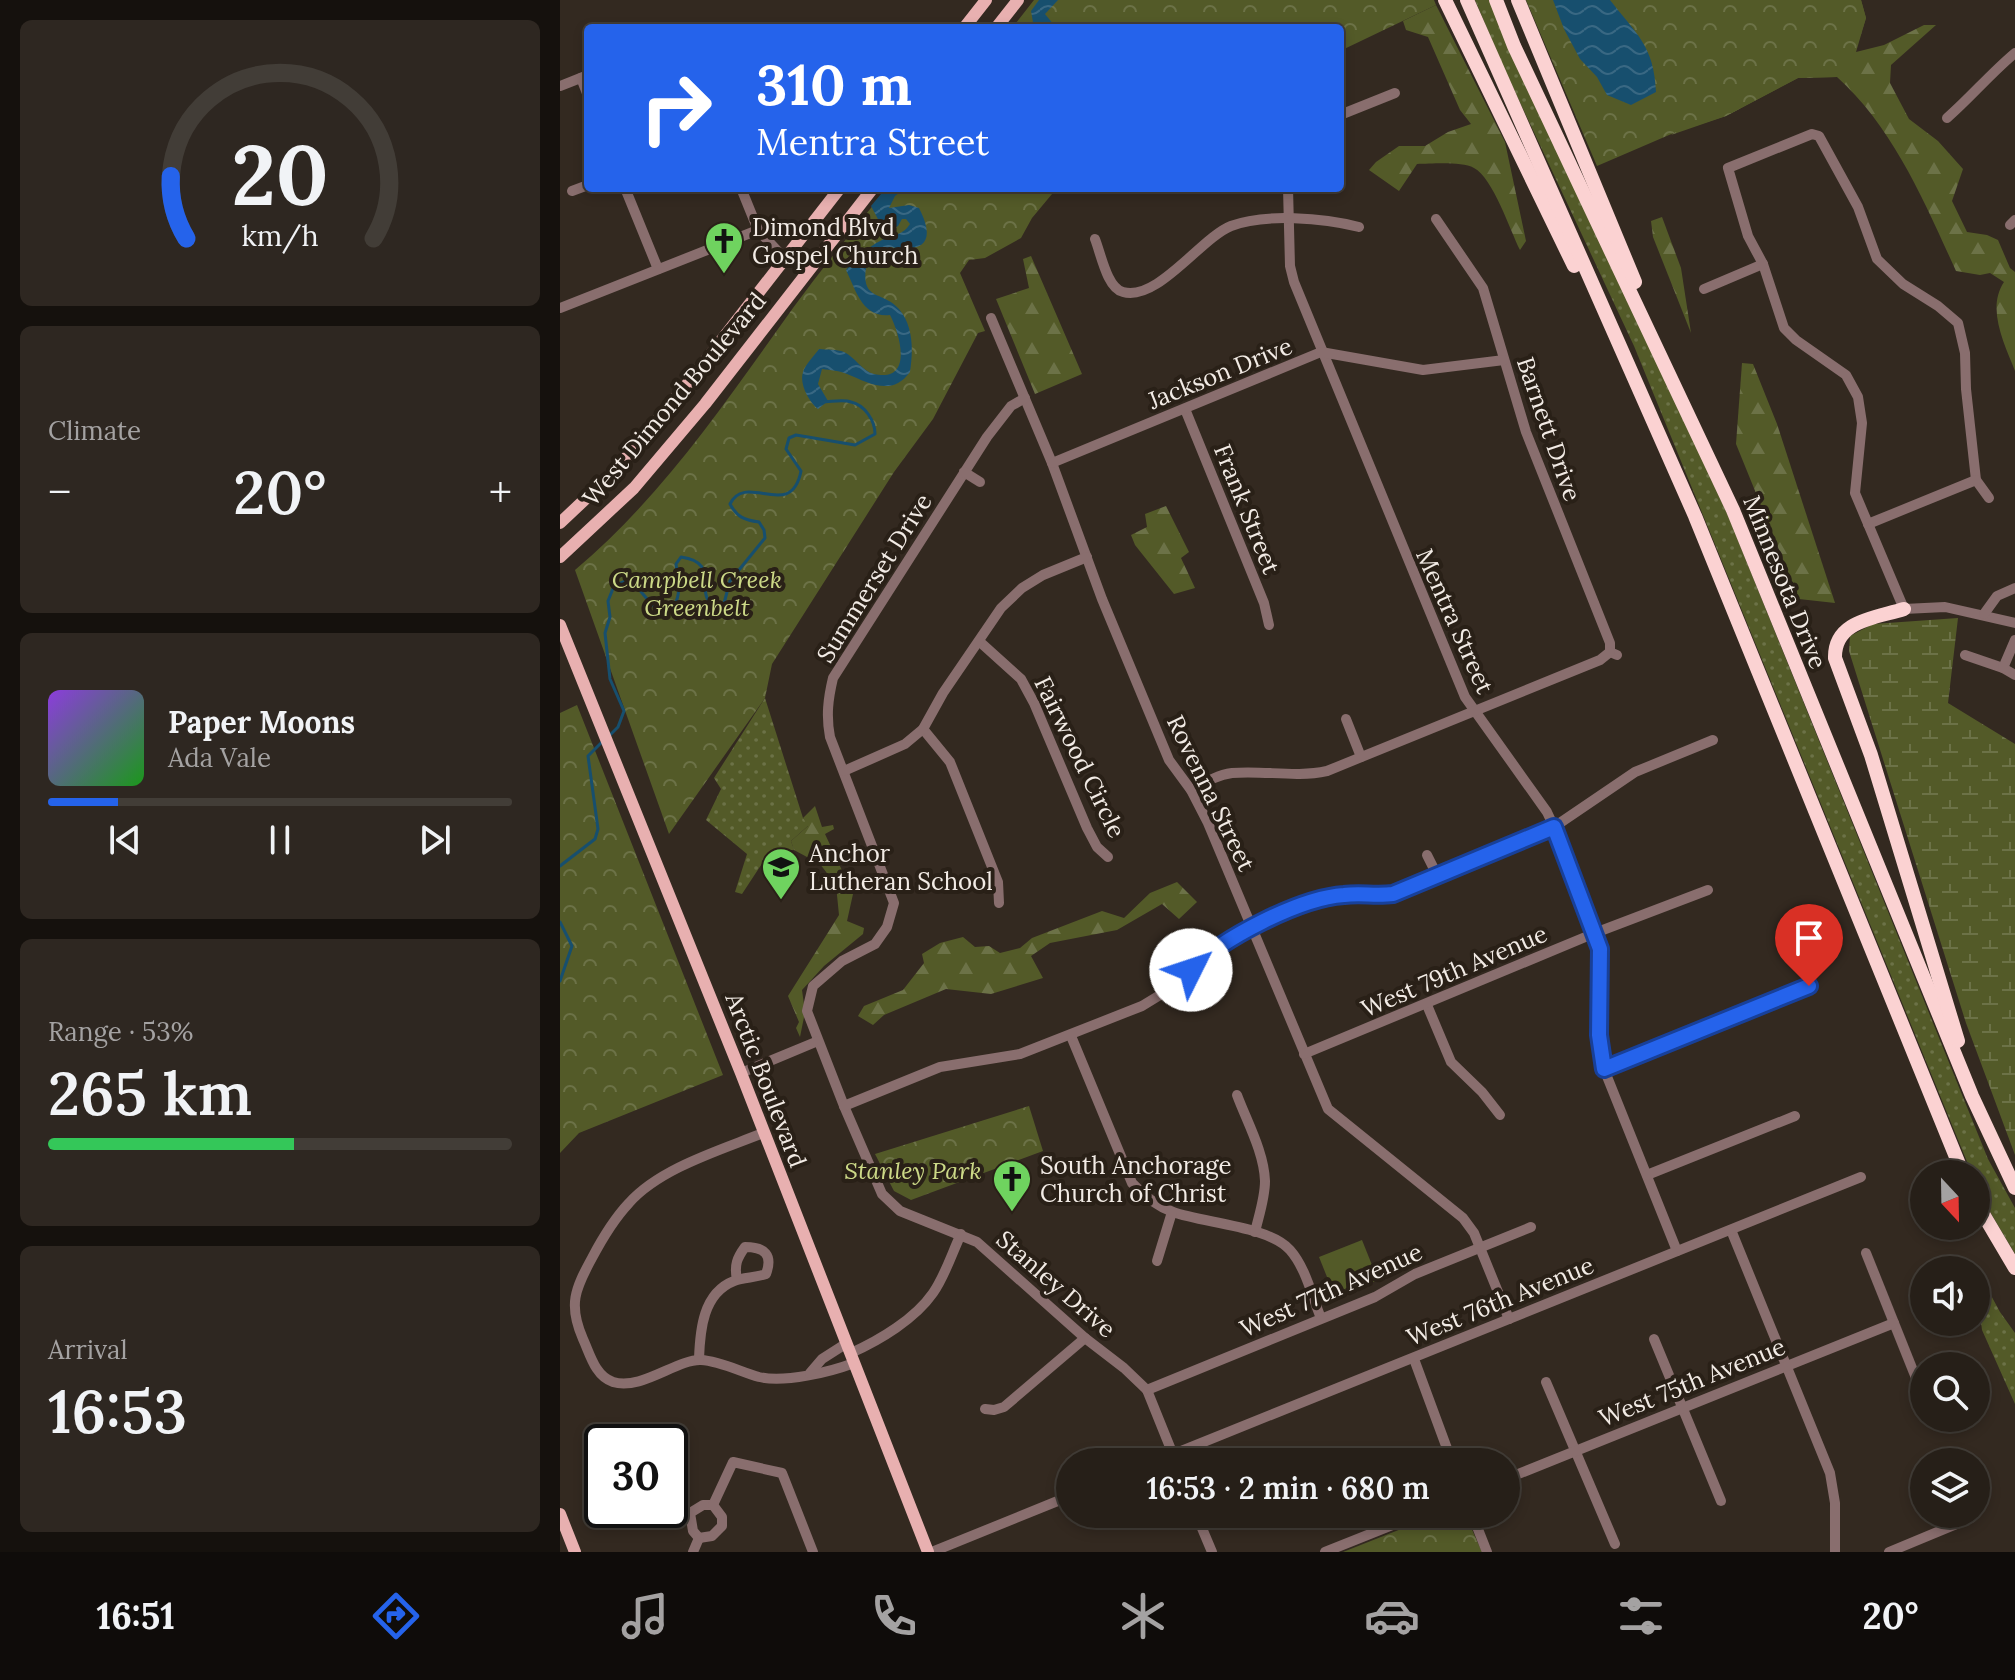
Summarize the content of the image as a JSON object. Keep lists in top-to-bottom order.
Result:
{
  "streets": {
    "highway": ["Minnesota Drive"],
    "main road": ["West Dimond Boulevard", "Arctic Boulevard"],
    "street": [
      "Jackson Drive",
      "Barnett Drive",
      "Frank Street",
      "Summerset Drive",
      "Mentra Street",
      "Fairwood Circle",
      "Rovenna Street",
      "West 79th Avenue",
      "Stanley Drive",
      "West 77th Avenue",
      "West 76th Avenue",
      "West 75th Avenue"
    ]
  },
  "crossings": [
    ["Jackson Drive", "Barnett Drive"],
    ["Jackson Drive", "Frank Street"],
    ["Jackson Drive", "Mentra Street"],
    ["Jackson Drive", "Rovenna Street"],
    ["Barnett Drive", "Mentra Street"],
    ["Summerset Drive", "Rovenna Street"],
    ["Summerset Drive", "Stanley Drive"],
    ["Mentra Street", "West 79th Avenue"],
    ["Mentra Street", "West 76th Avenue"],
    ["Rovenna Street", "West 79th Avenue"],
    ["Rovenna Street", "West 77th Avenue"],
    ["Rovenna Street", "West 76th Avenue"],
    ["Stanley Drive", "West 77th Avenue"]
  ],
  "parks": ["Campbell Creek Greenbelt", "Stanley Park"],
  "places": {
    "church": ["Dimond Blvd Gospel Church", "South Anchorage Church of Christ"],
    "school or university": ["Anchor Lutheran School"]
  },
  "north": "bottom",
  "page": {
    "turn": ["310 m", "Mentra Street"],
    "tile": [
      "Climate",
      ["Range · 53%", "265 km"],
      ["Arrival", "16:53"]
    ],
    "heat": ["−", "20°", "+"],
    "song": ["Paper Moons", "Ada Vale"],
    "limit": "30",
    "trip": "16:53 · 2 min · 680 m",
    "tabs": ["16:51", "20°"],
    "gauge": ["20", "km/h"]
  }
}
